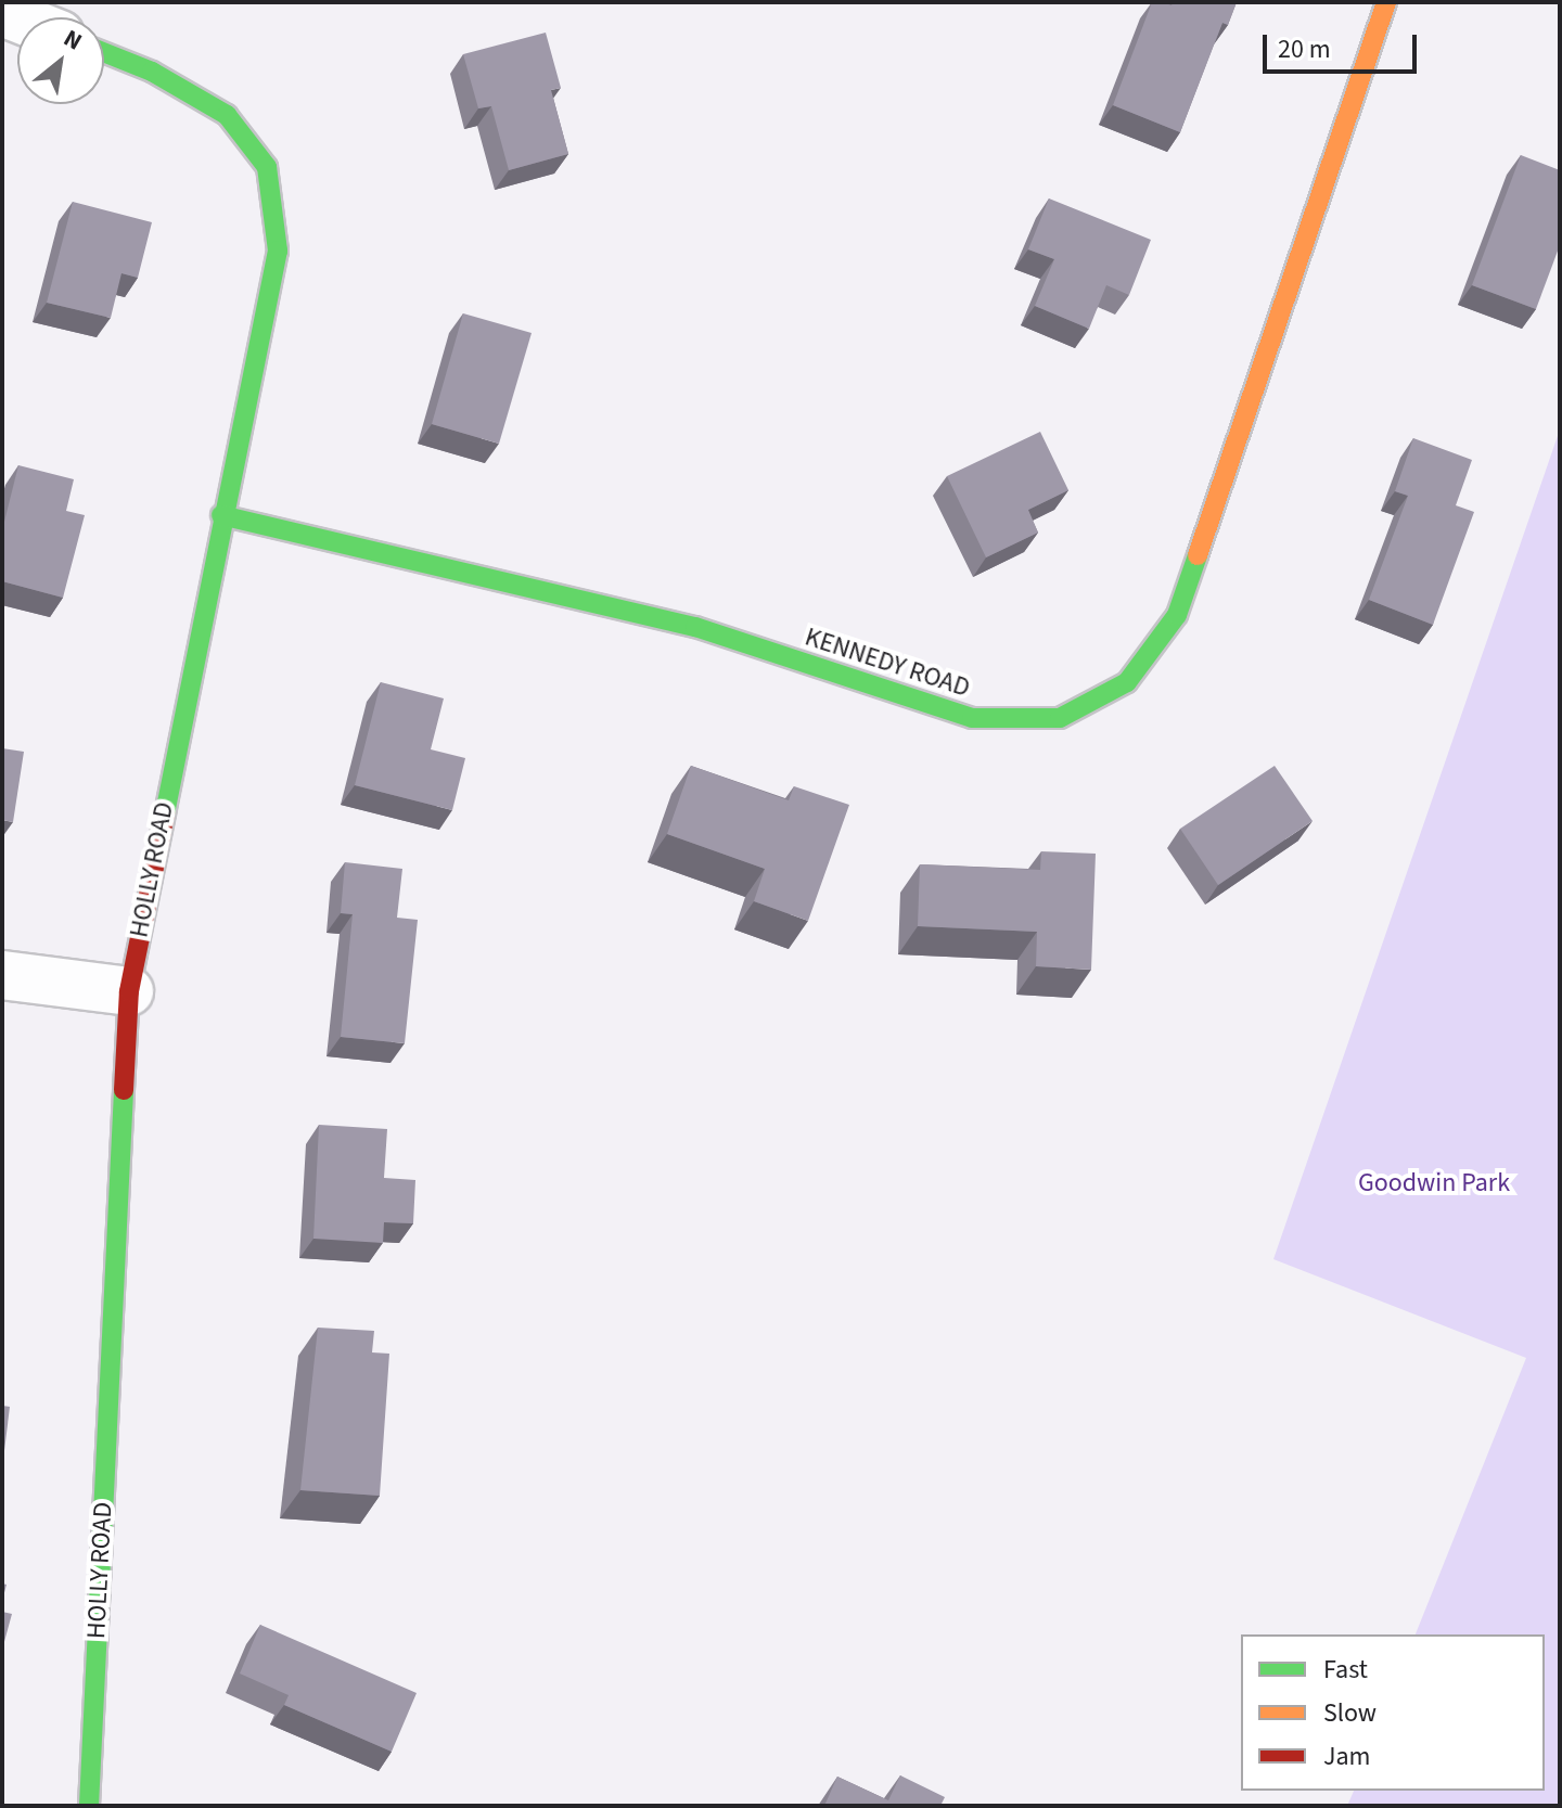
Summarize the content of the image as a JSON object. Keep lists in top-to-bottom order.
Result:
{
  "streets": {
    "street": ["KENNEDY ROAD", "HOLLY ROAD"]
  },
  "crossings": [
    ["KENNEDY ROAD", "HOLLY ROAD"]
  ],
  "parks": ["Goodwin Park"],
  "legend": ["Fast", "Slow", "Jam"],
  "scale_bar": "20 m",
  "north": "top right"
}
